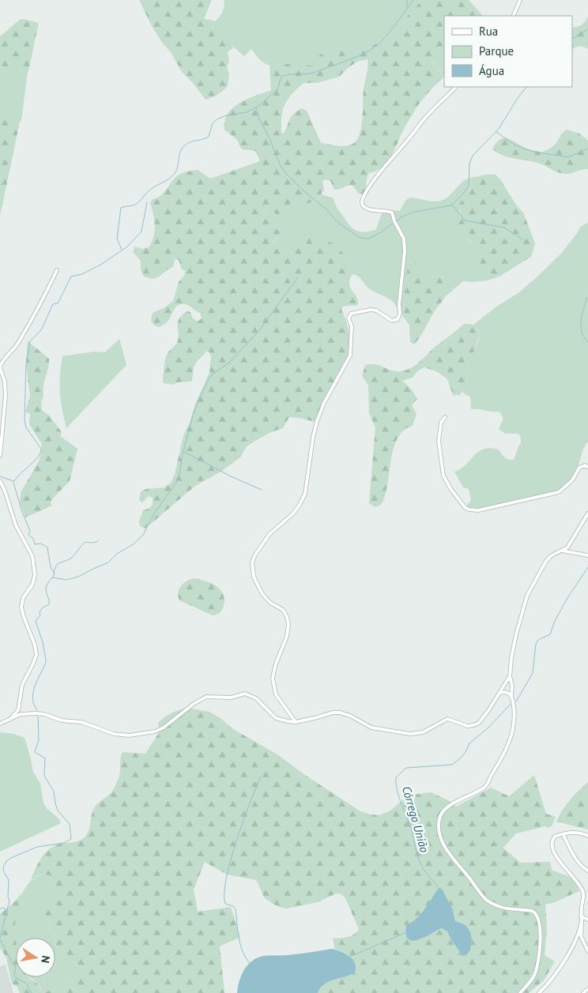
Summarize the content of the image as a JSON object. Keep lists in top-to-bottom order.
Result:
{
  "water": ["Córrego União"],
  "legend": ["Rua", "Parque", "Água"],
  "north": "right"
}
